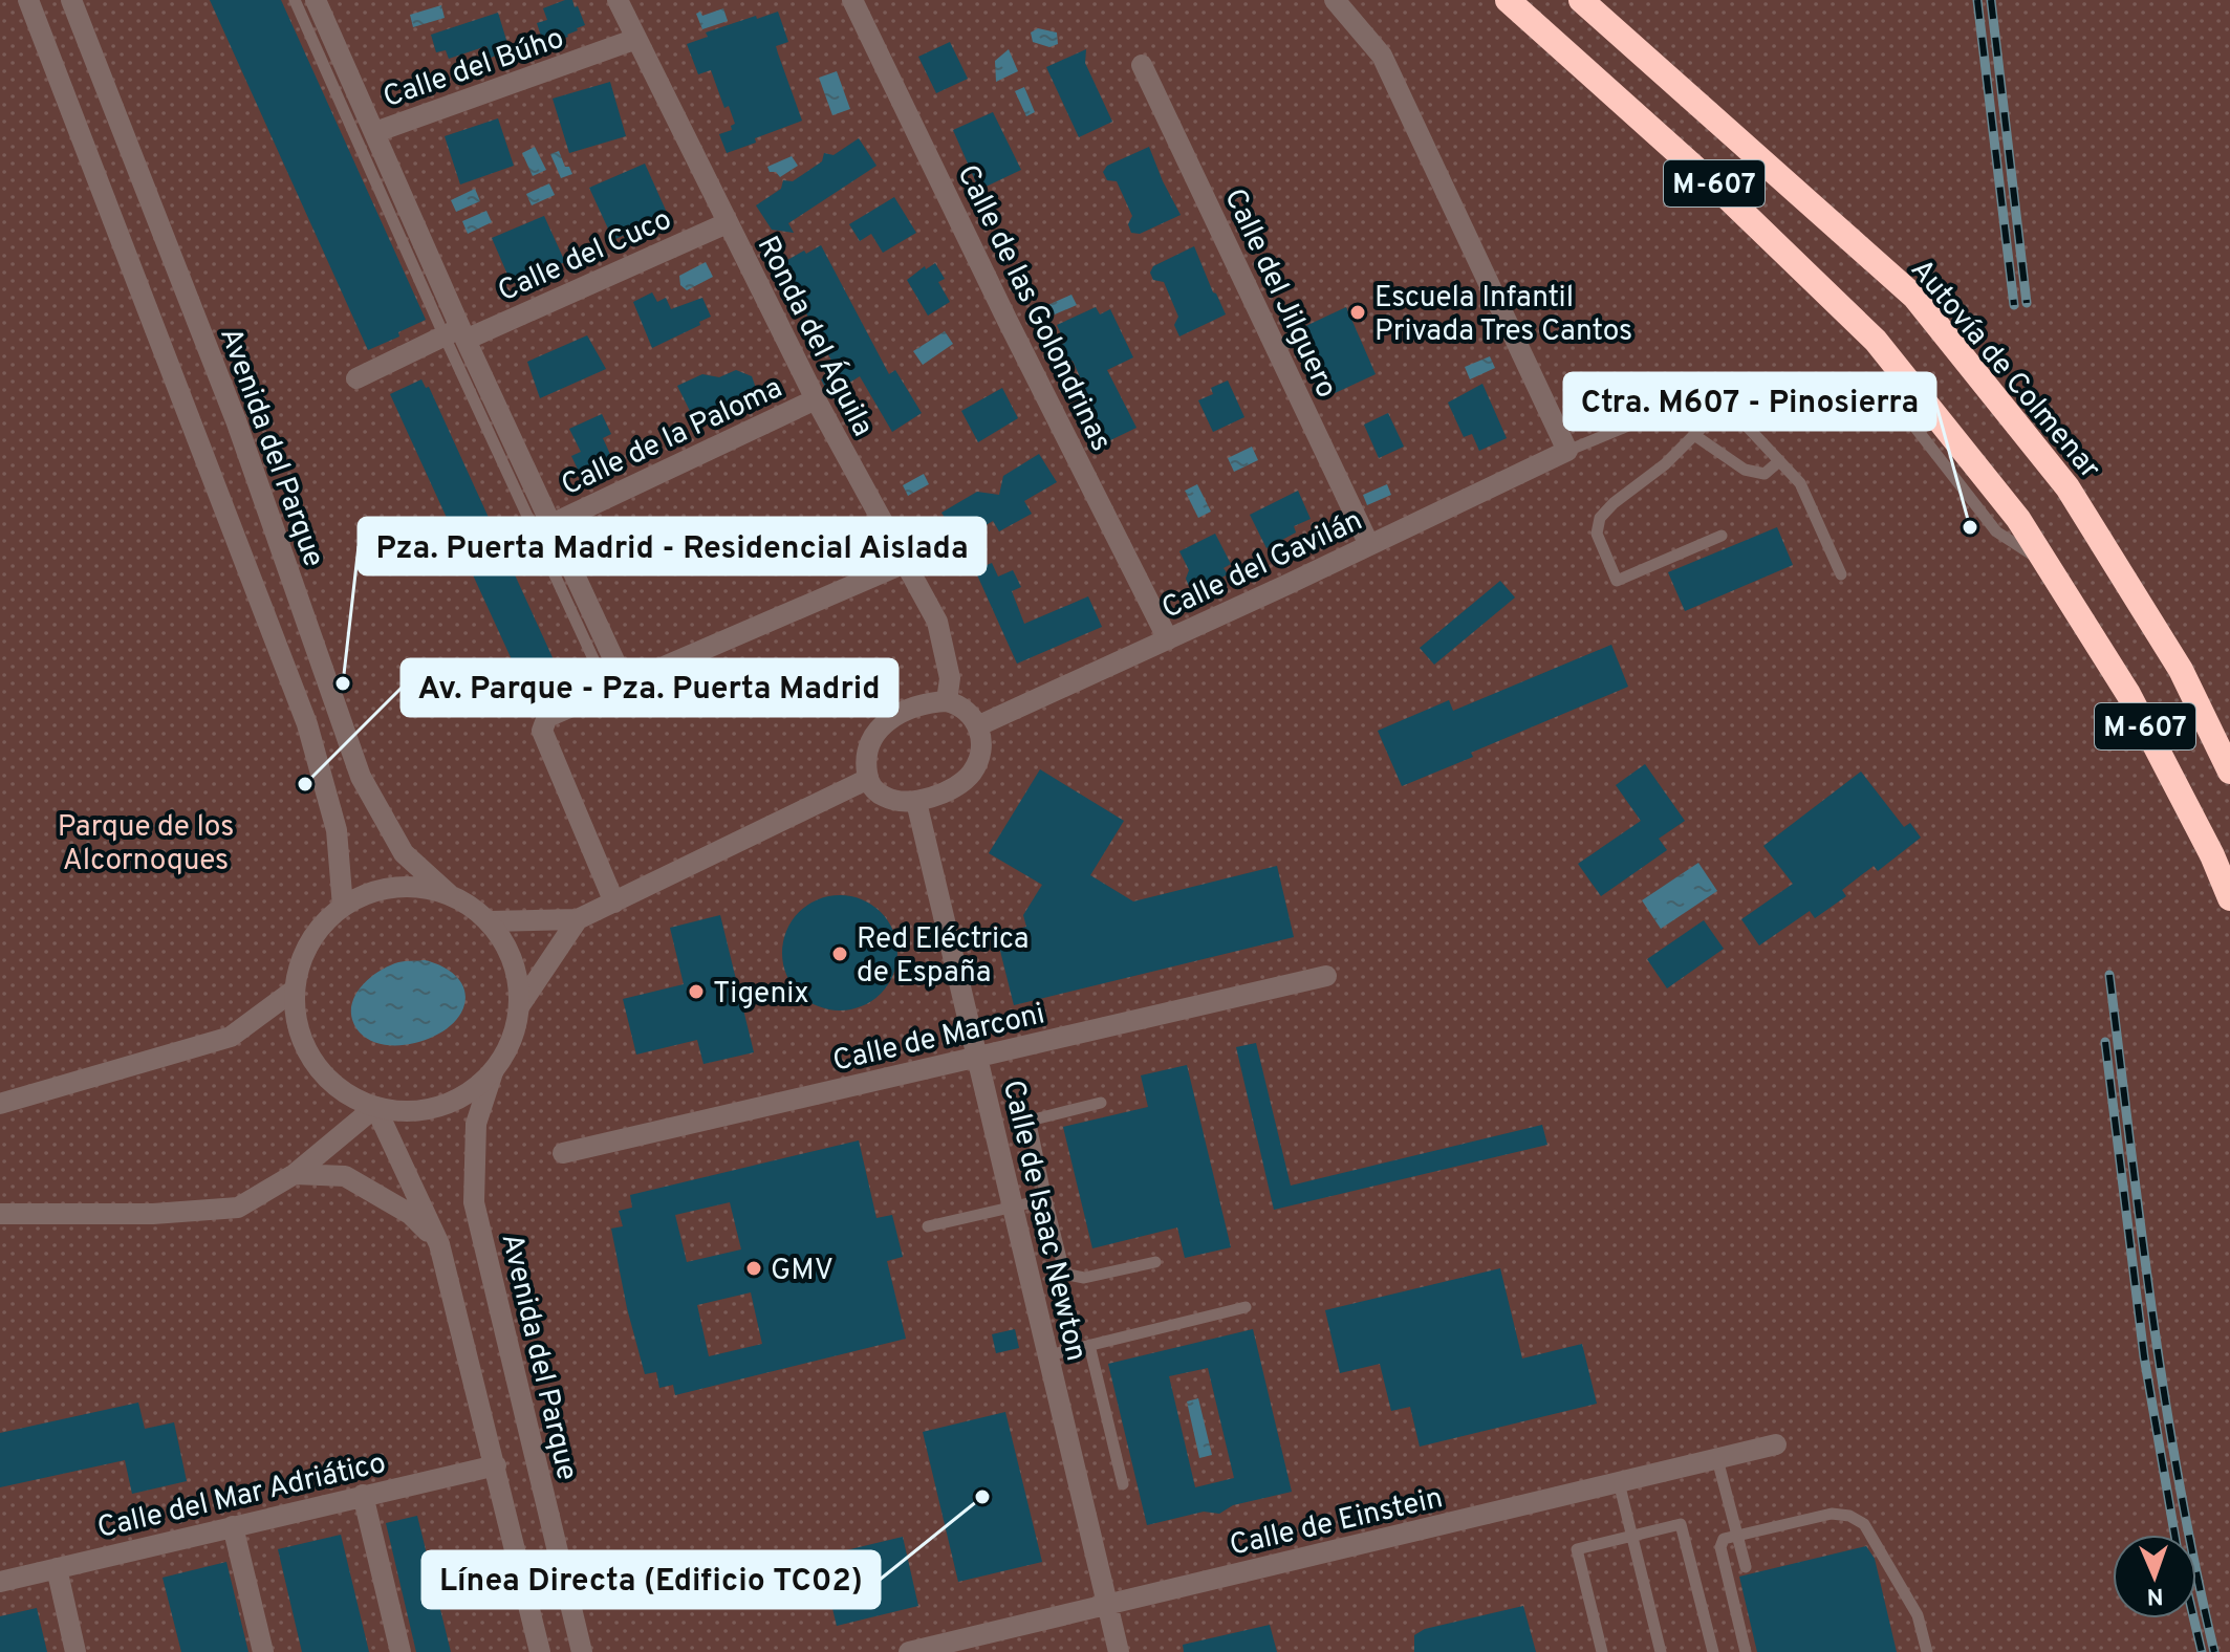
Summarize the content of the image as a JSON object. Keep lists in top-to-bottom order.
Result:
{
  "streets": {
    "highway": ["M-607", "Autovía de Colmenar"],
    "street": [
      "Calle del Búho",
      "Calle del Cuco",
      "Calle del Jilguero",
      "Calle de las Golondrinas",
      "Ronda del Águila",
      "Calle de la Paloma",
      "Avenida del Parque",
      "Calle del Gavilán",
      "Calle de Marconi",
      "Calle de Isaac Newton",
      "Calle del Mar Adriático",
      "Calle de Einstein"
    ]
  },
  "crossings": [
    ["Calle del Búho", "Ronda del Águila"],
    ["Calle del Cuco", "Ronda del Águila"],
    ["Calle del Jilguero", "Calle del Gavilán"],
    ["Calle de las Golondrinas", "Calle del Gavilán"],
    ["Ronda del Águila", "Calle de la Paloma"],
    ["Ronda del Águila", "Calle del Gavilán"],
    ["Ronda del Águila", "Calle de Isaac Newton"],
    ["Calle del Gavilán", "Calle de Isaac Newton"],
    ["Calle de Marconi", "Calle de Isaac Newton"],
    ["Calle de Isaac Newton", "Calle de Einstein"]
  ],
  "parks": ["Parque de los Alcornoques"],
  "places": [
    "Escuela Infantil Privada Tres Cantos",
    "Ctra. M607 - Pinosierra",
    "Pza. Puerta Madrid - Residencial Aislada",
    "Av. Parque - Pza. Puerta Madrid",
    "Red Eléctrica de España",
    "Tigenix",
    "GMV",
    "Línea Directa (Edificio TC02)"
  ],
  "north": "bottom"
}
